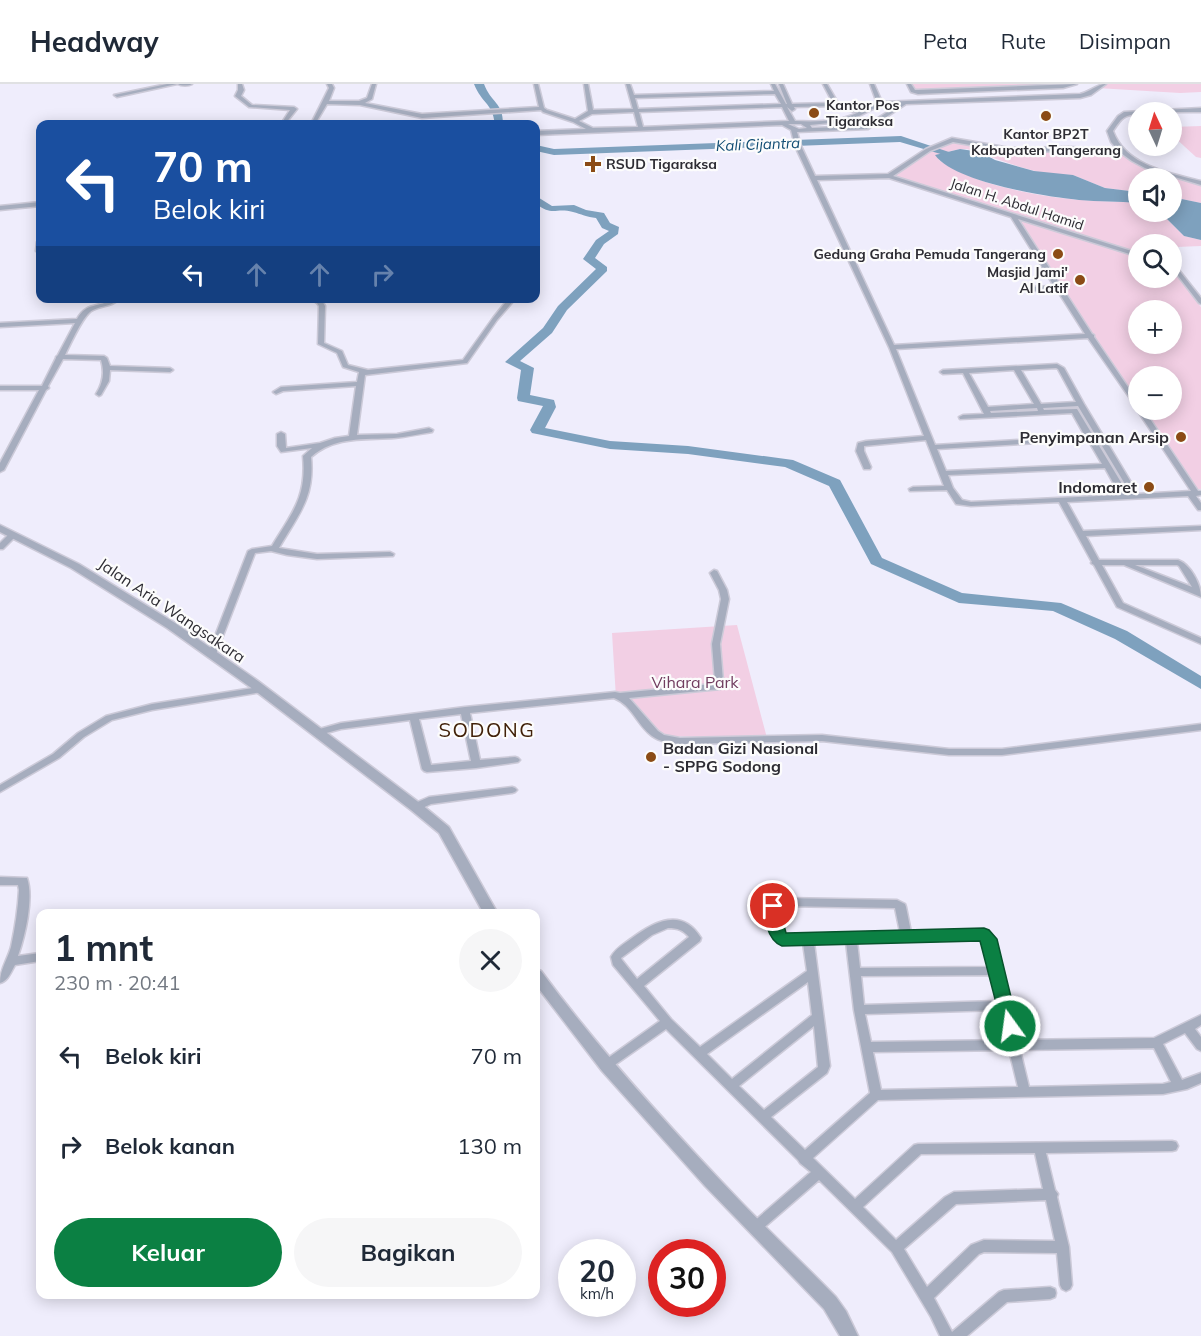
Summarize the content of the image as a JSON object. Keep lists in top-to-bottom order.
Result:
{
  "streets": {
    "street": ["Jalan H. Abdul Hamid", "Jalan Aria Wangsakara"]
  },
  "districts": ["SODONG"],
  "water": ["Kali Cijantra"],
  "parks": ["Vihara Park"],
  "places": {
    "other": [
      "Kantor Pos Tigaraksa",
      "Kantor BP2T Kabupaten Tangerang",
      "Gedung Graha Pemuda Tangerang",
      "Masjid Jami' Al Latif",
      "Penyimpanan Arsip",
      "Indomaret",
      "Badan Gizi Nasional - SPPG Sodong"
    ],
    "health": ["RSUD Tigaraksa"]
  },
  "north": "top",
  "page": {
    "header": "Headway",
    "nav": ["Peta", "Rute", "Disimpan"],
    "map_buttons": ["+", "−"],
    "turn": ["70 m", "Belok kiri"],
    "heading": ["1 mnt", "230 m · 20:41"],
    "list": [
      {
        "name": "Belok kiri",
        "value": "70 m"
      },
      {
        "name": "Belok kanan",
        "value": "130 m"
      }
    ],
    "buttons": ["Keluar", "Bagikan"],
    "speed": "20 km/h",
    "limit": "30"
  }
}
